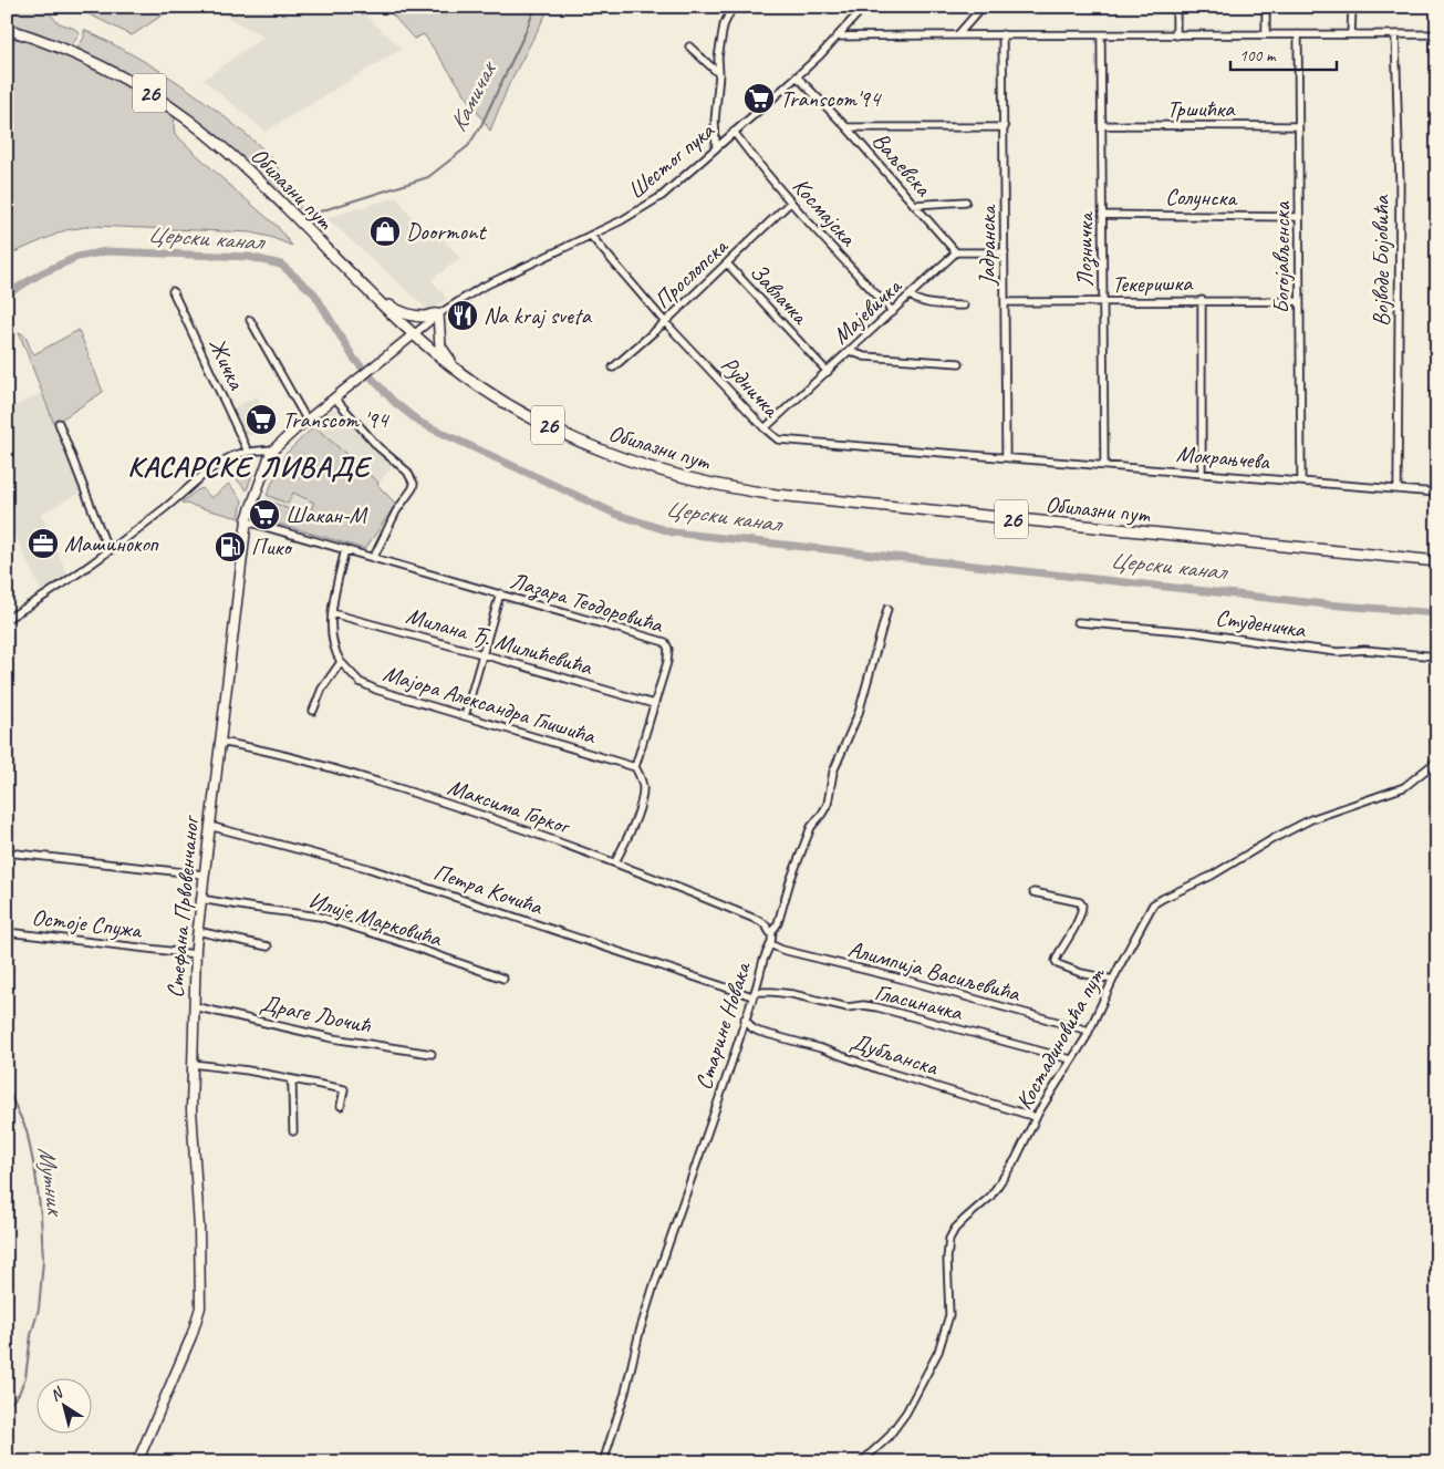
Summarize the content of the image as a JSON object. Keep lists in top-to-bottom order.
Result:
{
  "streets": {
    "main road": ["26", "Обилазни пут"],
    "street": [
      "Тршићка",
      "Шестог пука",
      "Ваљевска",
      "Солунска",
      "Космајска",
      "Јадранска",
      "Лозничка",
      "Богојављенска",
      "Војводе Бојовића",
      "Прослопска",
      "Текеришка",
      "Завлачка",
      "Мајевичка",
      "Жичка",
      "Рудничка",
      "Мокрањчева",
      "Лазара Теодоровића",
      "Студеничка",
      "Милана Ђ. Милићевића",
      "Мајора Александра Глишића",
      "Максима Горког",
      "Петра Кочића",
      "Стефана Првовенчаног",
      "Илије Марковића",
      "Остоје Спужа",
      "Алимпија Васиљевића",
      "Гласиначка",
      "Драге Љочић",
      "Старине Новака",
      "Костадиновића пут",
      "Дубљанска"
    ]
  },
  "crossings": [
    ["Тршићка", "Лозничка"],
    ["Тршићка", "Богојављенска"],
    ["Шестог пука", "Ваљевска"],
    ["Шестог пука", "Обилазни пут"],
    ["Шестог пука", "Космајска"],
    ["Шестог пука", "Рудничка"],
    ["Шестог пука", "Стефана Првовенчаног"],
    ["Ваљевска", "Мајевичка"],
    ["Обилазни пут", "Стефана Првовенчаног"],
    ["Солунска", "Лозничка"],
    ["Солунска", "Богојављенска"],
    ["Космајска", "Прослопска"],
    ["Космајска", "Мајевичка"],
    ["Јадранска", "Текеришка"],
    ["Јадранска", "Рудничка"],
    ["Јадранска", "Мокрањчева"],
    ["Лозничка", "Текеришка"],
    ["Лозничка", "Мокрањчева"],
    ["Богојављенска", "Текеришка"],
    ["Богојављенска", "Мокрањчева"],
    ["Војводе Бојовића", "Мокрањчева"],
    ["Прослопска", "Завлачка"],
    ["Прослопска", "Рудничка"],
    ["Завлачка", "Мајевичка"],
    ["Мајевичка", "Рудничка"],
    ["Рудничка", "Мокрањчева"],
    ["Лазара Теодоровића", "Милана Ђ. Милићевића"],
    ["Лазара Теодоровића", "Мајора Александра Глишића"],
    ["Лазара Теодоровића", "Стефана Првовенчаног"],
    ["Максима Горког", "Стефана Првовенчаног"],
    ["Максима Горког", "Старине Новака"],
    ["Петра Кочића", "Стефана Првовенчаног"],
    ["Петра Кочића", "Гласиначка"],
    ["Петра Кочића", "Старине Новака"],
    ["Стефана Првовенчаног", "Илије Марковића"],
    ["Стефана Првовенчаног", "Остоје Спужа"],
    ["Стефана Првовенчаног", "Драге Љочић"],
    ["Алимпија Васиљевића", "Старине Новака"],
    ["Алимпија Васиљевића", "Костадиновића пут"],
    ["Гласиначка", "Старине Новака"],
    ["Гласиначка", "Костадиновића пут"],
    ["Старине Новака", "Дубљанска"],
    ["Костадиновића пут", "Дубљанска"]
  ],
  "districts": ["КАСАРСКЕ ЛИВАДЕ"],
  "water": ["Камичак", "Церски канал", "Мутник"],
  "places": {
    "supermarket": ["Transcom'94", "Transcom '94", "Шакан-М"],
    "shop": ["Doormont"],
    "restaurant": ["Na kraj sveta"],
    "office": ["Машинокоп"],
    "fuel station": ["Пико"]
  },
  "scale_bar": "100 m",
  "north": "top left"
}
